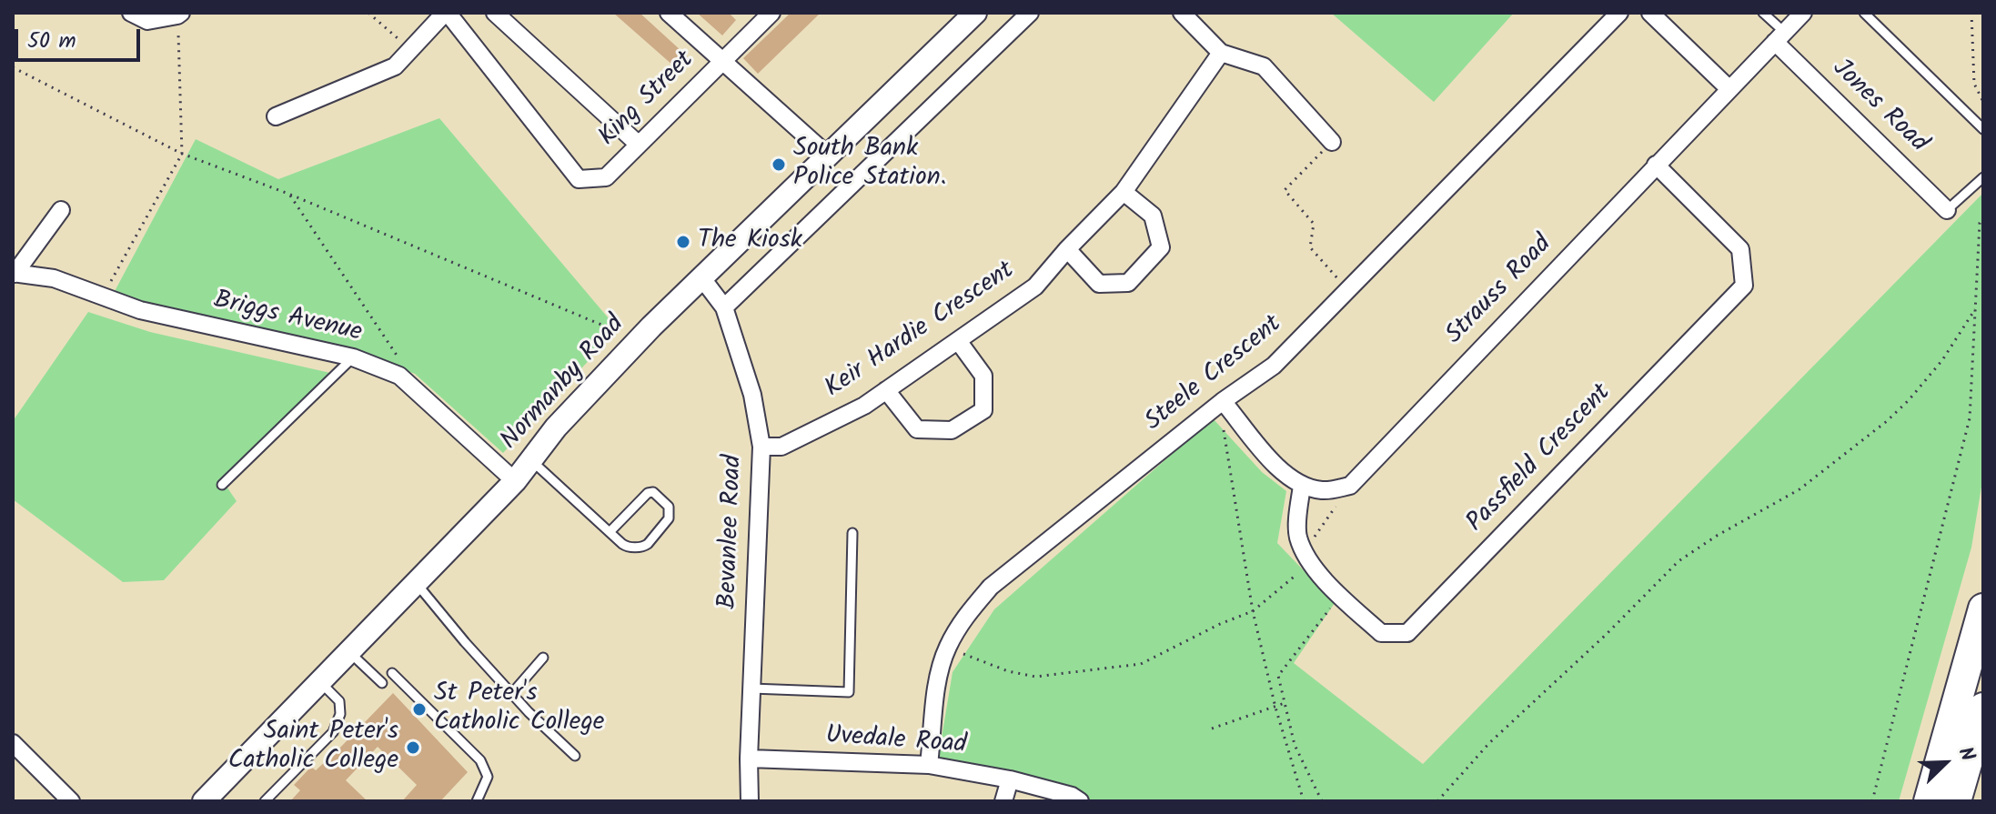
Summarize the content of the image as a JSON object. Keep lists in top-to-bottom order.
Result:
{
  "streets": {
    "street": [
      "King Street",
      "Jones Road",
      "Strauss Road",
      "Briggs Avenue",
      "Keir Hardie Crescent",
      "Steele Crescent",
      "Normanby Road",
      "Passfield Crescent",
      "Bevanlee Road",
      "Uvedale Road"
    ]
  },
  "crossings": [
    ["Jones Road", "Strauss Road"],
    ["Strauss Road", "Passfield Crescent"],
    ["Briggs Avenue", "Normanby Road"],
    ["Keir Hardie Crescent", "Bevanlee Road"],
    ["Steele Crescent", "Uvedale Road"],
    ["Normanby Road", "Bevanlee Road"],
    ["Bevanlee Road", "Uvedale Road"]
  ],
  "places": [
    "South Bank Police Station.",
    "The Kiosk",
    "St Peter's Catholic College",
    "Saint Peter's Catholic College"
  ],
  "scale_bar": "50 m",
  "north": "top right"
}
